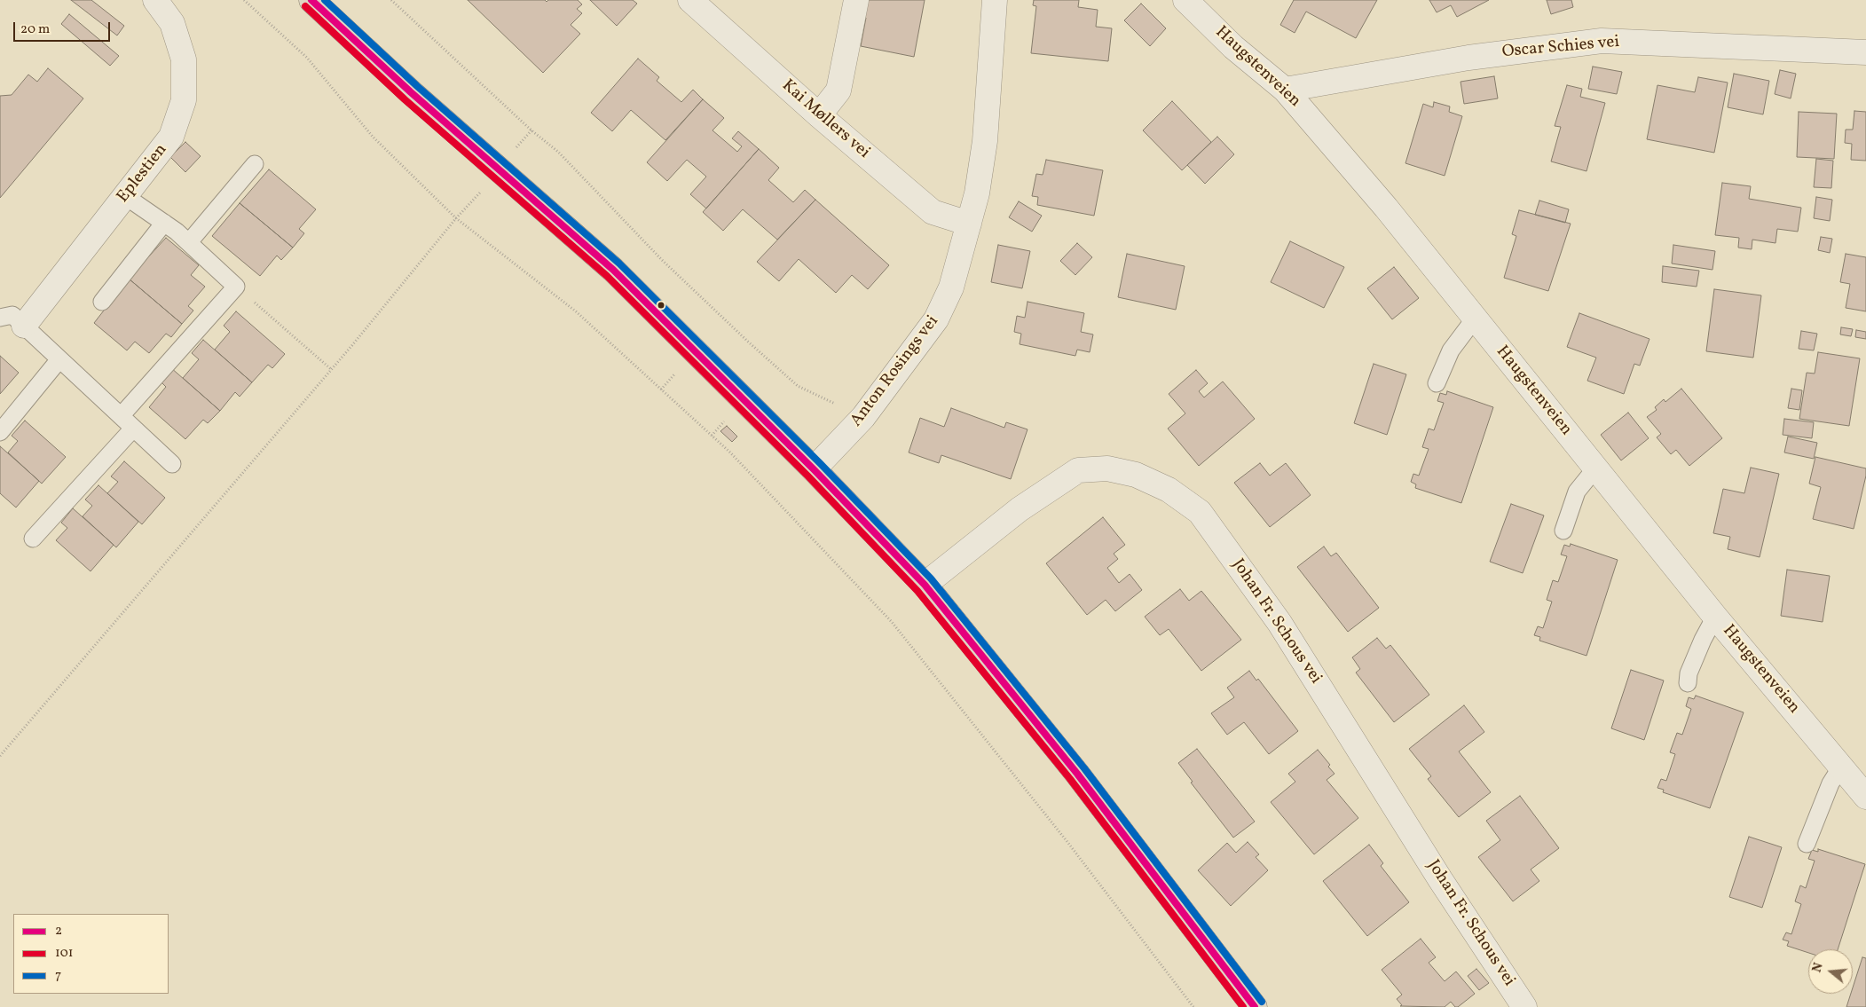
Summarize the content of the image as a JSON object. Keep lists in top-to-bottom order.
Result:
{
  "streets": {
    "street": [
      "Oscar Schies vei",
      "Haugstenveien",
      "Kai Møllers vei",
      "Eplestien",
      "Anton Rosings vei",
      "Johan Fr. Schous vei"
    ]
  },
  "crossings": [
    ["Oscar Schies vei", "Haugstenveien"],
    ["Kai Møllers vei", "Anton Rosings vei"]
  ],
  "lines": ["transit line 2", "transit line 7", "transit line 101"],
  "legend": ["2", "101", "7"],
  "scale_bar": "20 m",
  "north": "left"
}
